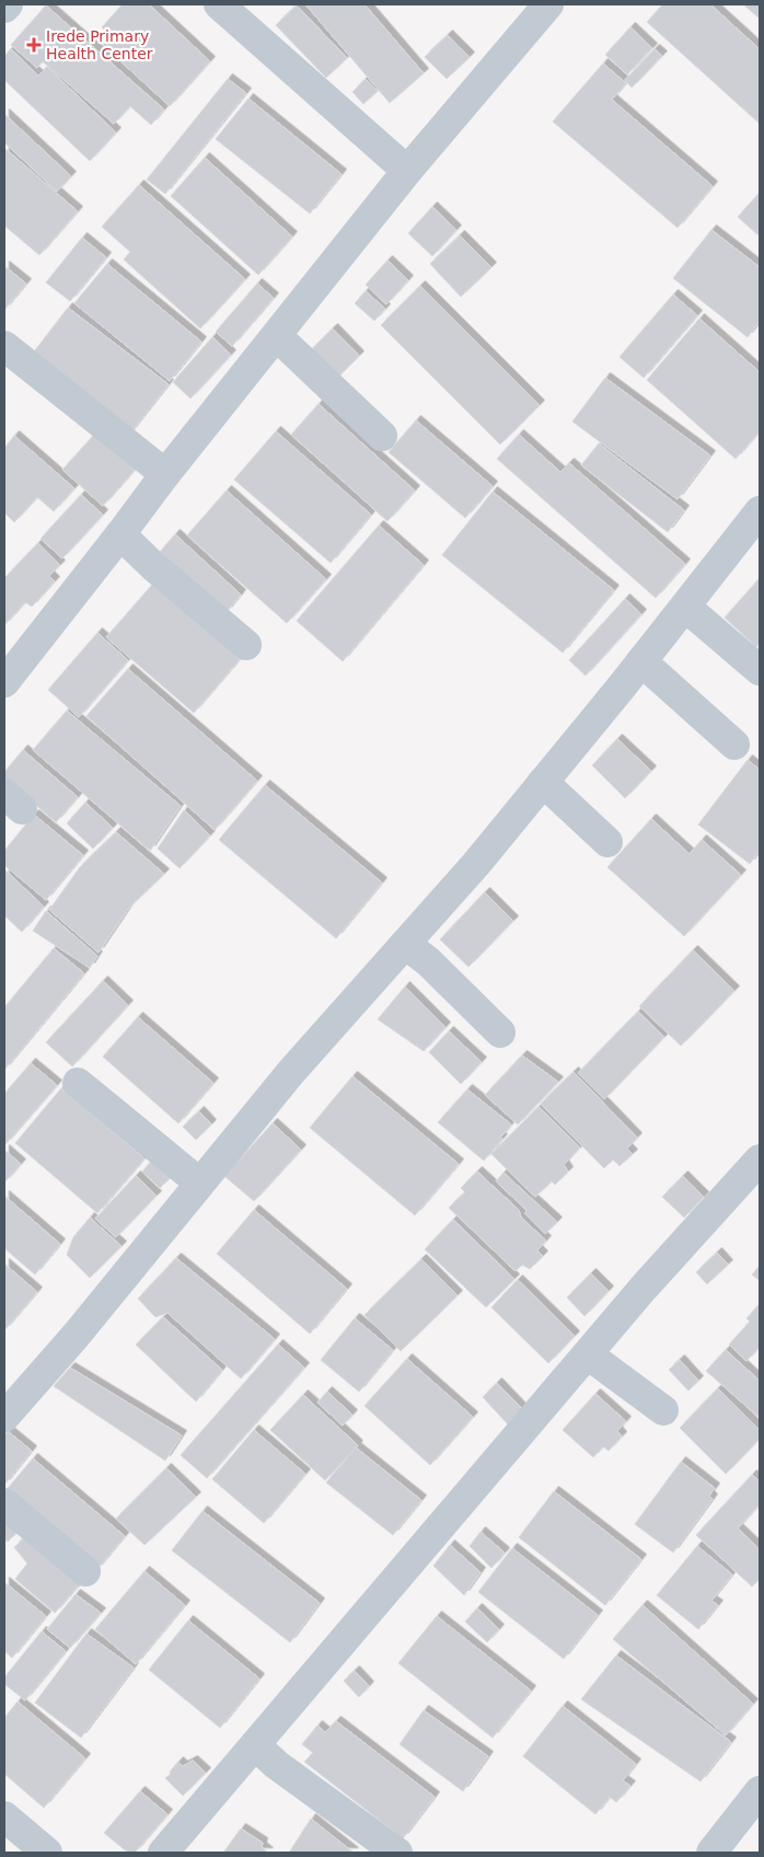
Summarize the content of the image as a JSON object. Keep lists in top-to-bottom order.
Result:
{
  "places": {
    "health": ["Irede Primary Health Center"]
  }
}
